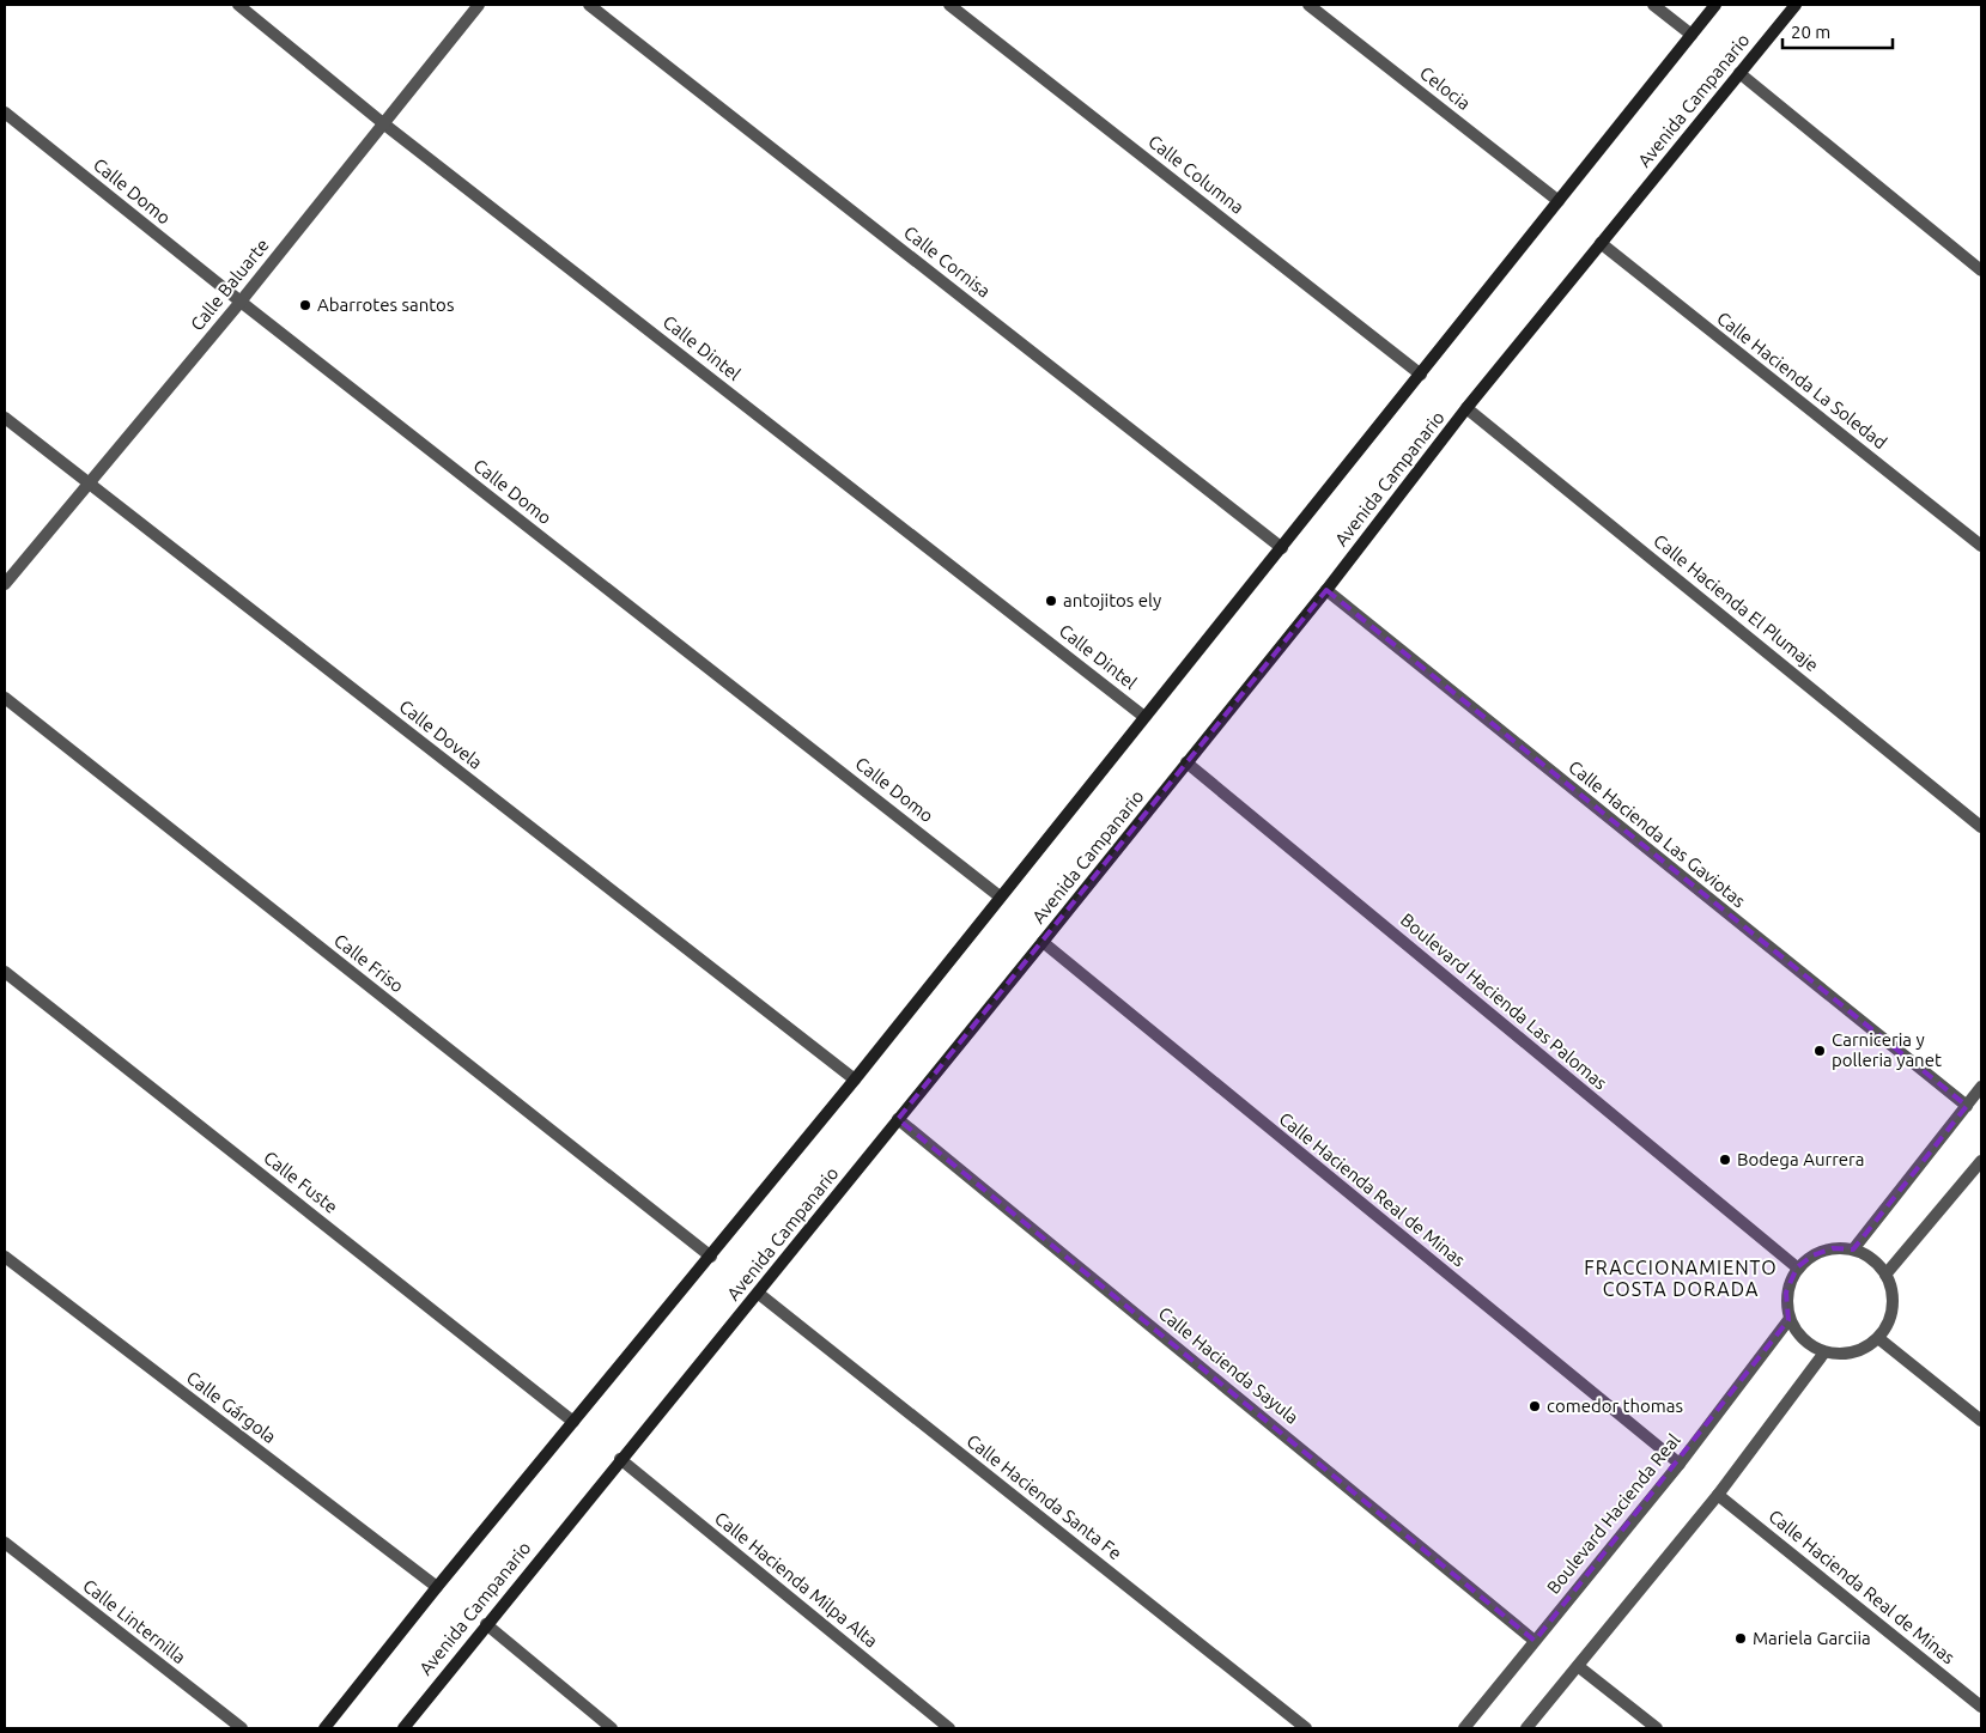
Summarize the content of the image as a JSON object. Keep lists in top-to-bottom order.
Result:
{
  "streets": {
    "street": [
      "Celocia",
      "Avenida Campanario",
      "Calle Columna",
      "Calle Domo",
      "Calle Cornisa",
      "Calle Baluarte",
      "Calle Dintel",
      "Calle Hacienda La Soledad",
      "Calle Hacienda El Plumaje",
      "Calle Dovela",
      "Calle Hacienda Las Gaviotas",
      "Calle Friso",
      "Boulevard Hacienda Las Palomas",
      "Calle Fuste",
      "Calle Hacienda Real de Minas",
      "Calle Hacienda Sayula",
      "Calle Gárgola",
      "Calle Hacienda Santa Fe",
      "Boulevard Hacienda Real",
      "Calle Hacienda Milpa Alta",
      "Calle Linternilla"
    ]
  },
  "crossings": [
    ["Avenida Campanario", "Calle Hacienda La Soledad"],
    ["Avenida Campanario", "Calle Hacienda El Plumaje"],
    ["Avenida Campanario", "Calle Hacienda Las Gaviotas"],
    ["Avenida Campanario", "Boulevard Hacienda Las Palomas"],
    ["Avenida Campanario", "Calle Hacienda Real de Minas"],
    ["Avenida Campanario", "Calle Hacienda Sayula"],
    ["Avenida Campanario", "Calle Hacienda Santa Fe"],
    ["Avenida Campanario", "Calle Hacienda Milpa Alta"],
    ["Calle Domo", "Calle Baluarte"],
    ["Calle Baluarte", "Calle Dintel"],
    ["Calle Baluarte", "Calle Dovela"],
    ["Boulevard Hacienda Las Palomas", "Boulevard Hacienda Real"],
    ["Calle Hacienda Real de Minas", "Boulevard Hacienda Real"],
    ["Calle Hacienda Sayula", "Boulevard Hacienda Real"]
  ],
  "districts": ["FRACCIONAMIENTO COSTA DORADA"],
  "places": [
    "Abarrotes santos",
    "antojitos ely",
    "Carniceria y polleria yanet",
    "Bodega Aurrera",
    "comedor thomas",
    "Mariela Garciia"
  ],
  "scale_bar": "20 m"
}
